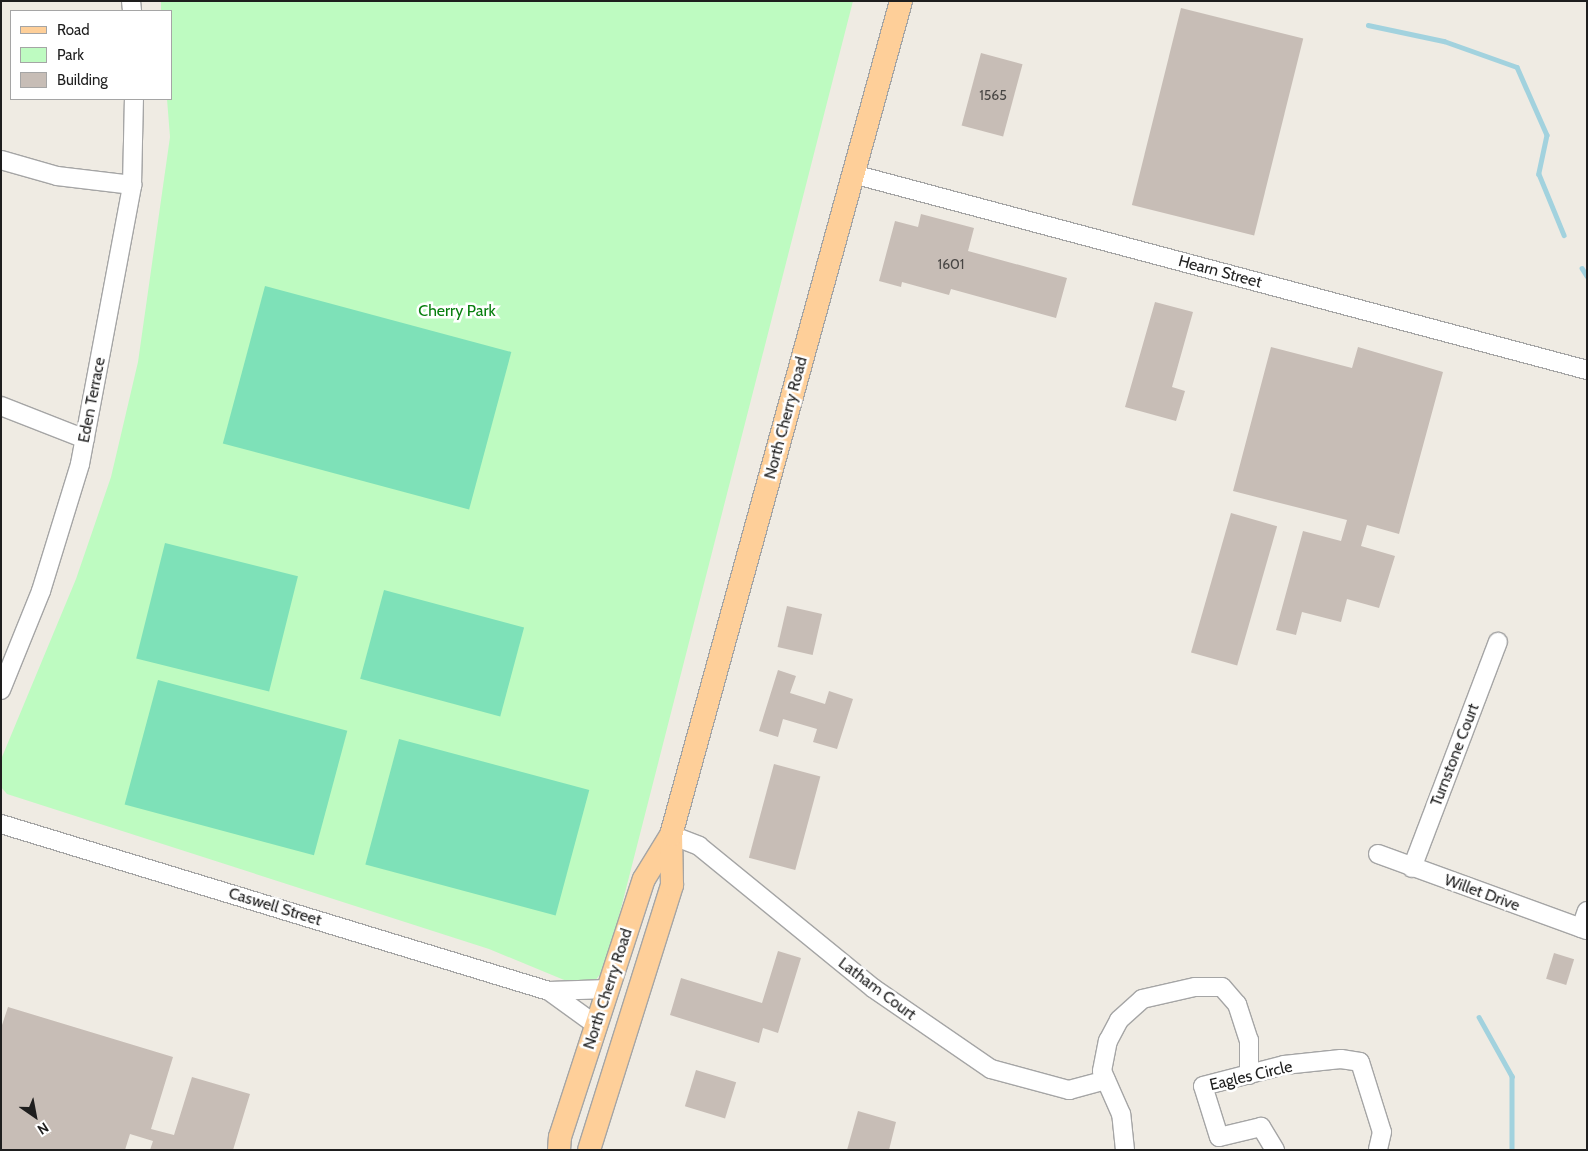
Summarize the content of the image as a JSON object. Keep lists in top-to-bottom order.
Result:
{
  "streets": {
    "main road": ["North Cherry Road"],
    "street": [
      "Hearn Street",
      "Eden Terrace",
      "Turnstone Court",
      "Willet Drive",
      "Caswell Street",
      "Latham Court",
      "Eagles Circle"
    ]
  },
  "crossings": [
    ["Hearn Street", "North Cherry Road"],
    ["North Cherry Road", "Caswell Street"],
    ["North Cherry Road", "Latham Court"],
    ["Turnstone Court", "Willet Drive"]
  ],
  "parks": ["Cherry Park"],
  "house_numbers": ["1565", "1601"],
  "legend": ["Road", "Park", "Building"],
  "north": "bottom right"
}
